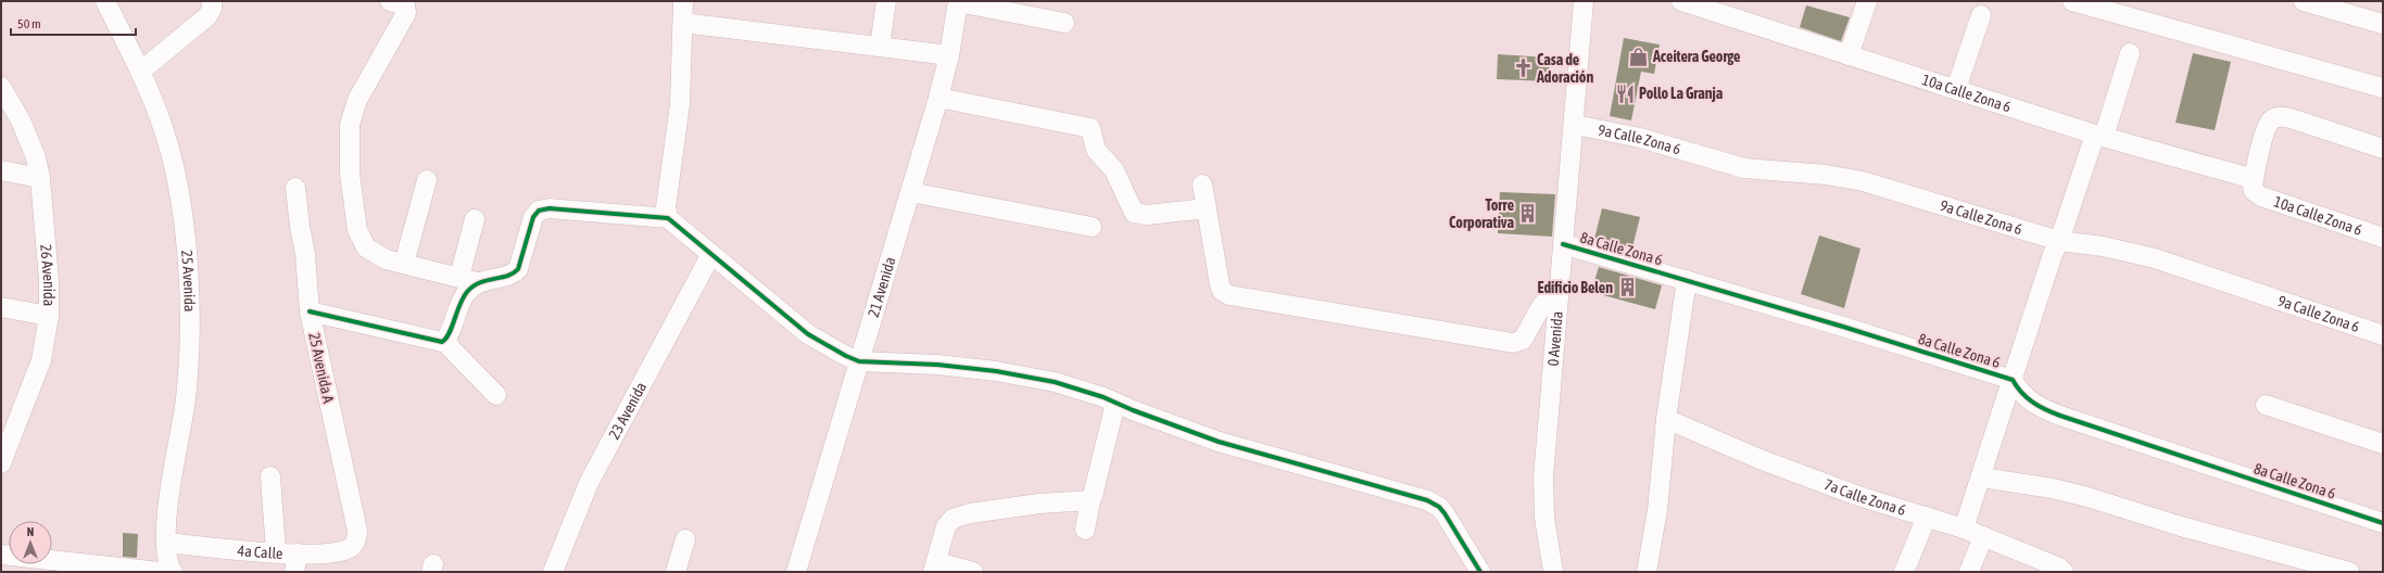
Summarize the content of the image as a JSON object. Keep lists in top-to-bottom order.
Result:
{
  "streets": {
    "street": [
      "10a Calle Zona 6",
      "9a Calle Zona 6",
      "8a Calle Zona 6",
      "26 Avenida",
      "25 Avenida",
      "21 Avenida",
      "0 Avenida",
      "25 Avenida A",
      "23 Avenida",
      "7a Calle Zona 6",
      "4a Calle"
    ]
  },
  "crossings": [
    ["9a Calle Zona 6", "0 Avenida"],
    ["8a Calle Zona 6", "0 Avenida"],
    ["25 Avenida", "4a Calle"],
    ["25 Avenida A", "4a Calle"]
  ],
  "places": {
    "shop": ["Aceitera George"],
    "church": ["Casa de Adoración"],
    "restaurant": ["Pollo La Granja"],
    "building": ["Torre Corporativa", "Edificio Belen"]
  },
  "scale_bar": "50 m",
  "north": "top"
}
